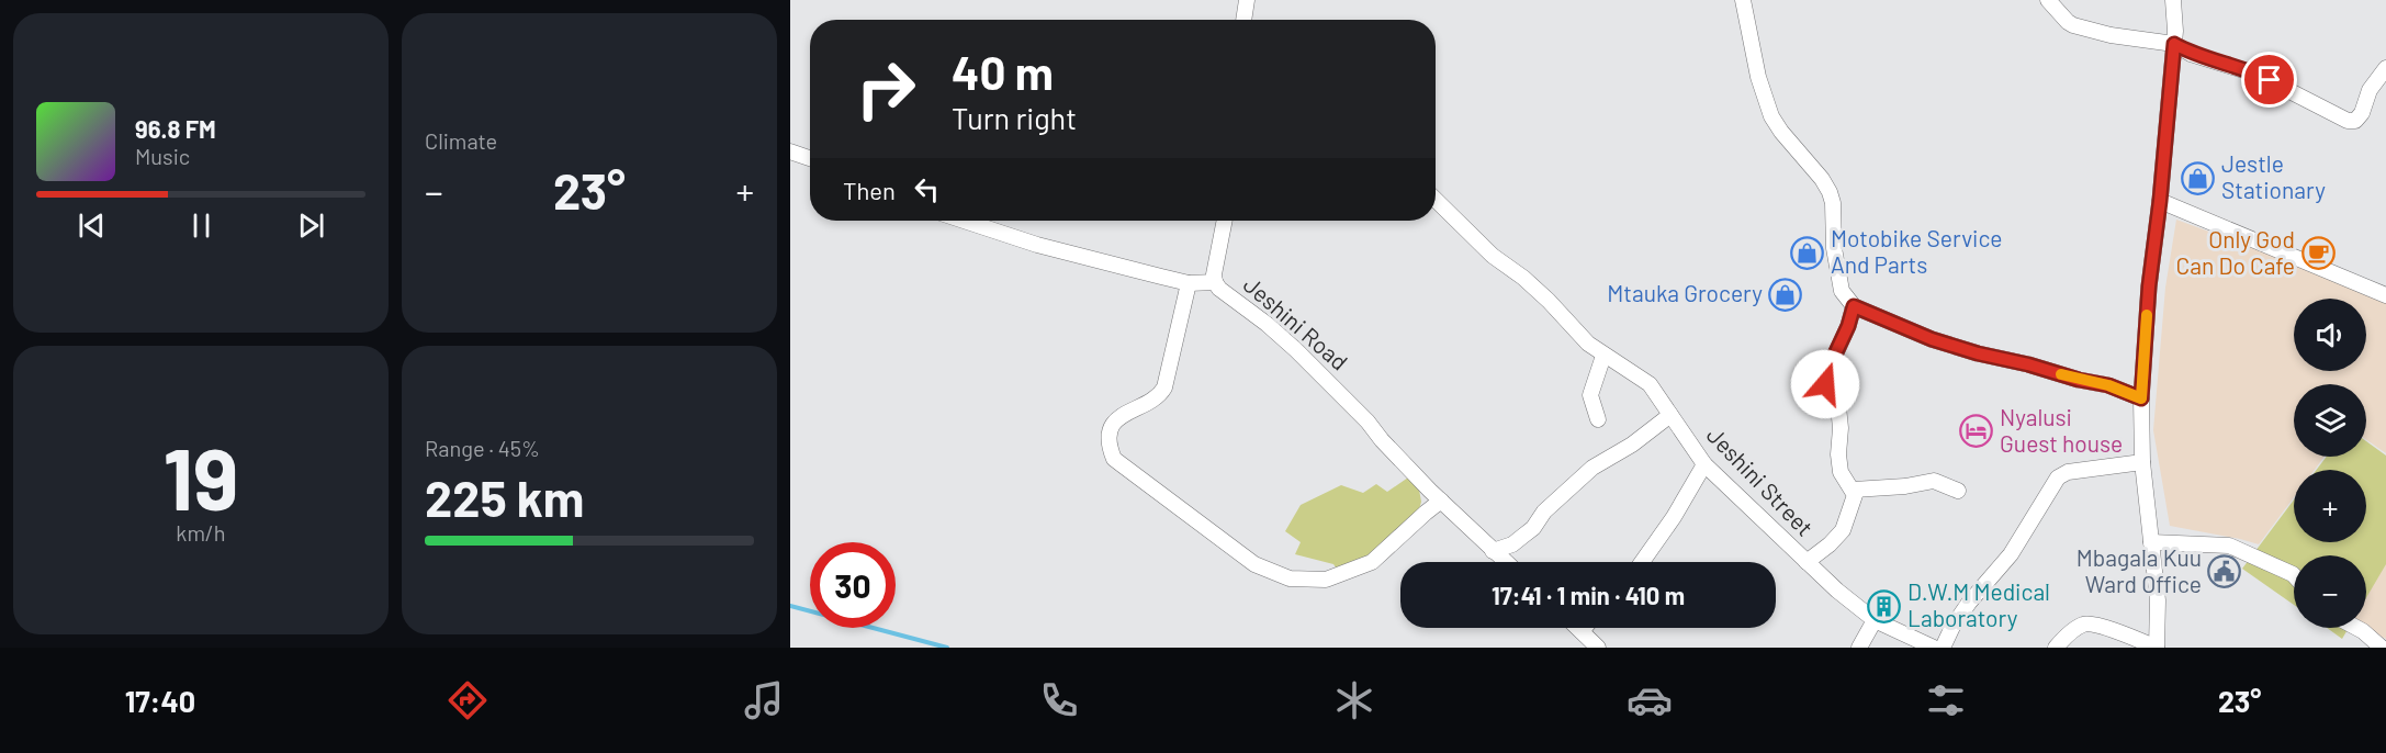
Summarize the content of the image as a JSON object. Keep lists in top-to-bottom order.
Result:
{
  "streets": {
    "street": ["Jeshini Road", "Jeshini Street"]
  },
  "places": {
    "shop": ["Jestle Stationary", "Motobike Service And Parts", "Mtauka Grocery"],
    "cafe": ["Only God Can Do Cafe"],
    "hotel": ["Nyalusi Guest house"],
    "public building": ["Mbagala Kuu Ward Office"],
    "building": ["D.W.M Medical Laboratory"]
  },
  "page": {
    "tile": [
      "Climate",
      ["19", "km/h"],
      ["Range · 45%", "225 km"]
    ],
    "turn": ["40 m", "Turn right"],
    "song": ["96.8 FM", "Music"],
    "then": "Then",
    "heat": ["−", "23°", "+"],
    "map_buttons": ["+", "−"],
    "limit": "30",
    "trip": "17:41 · 1 min · 410 m",
    "tabs": ["17:40", "23°"]
  }
}
